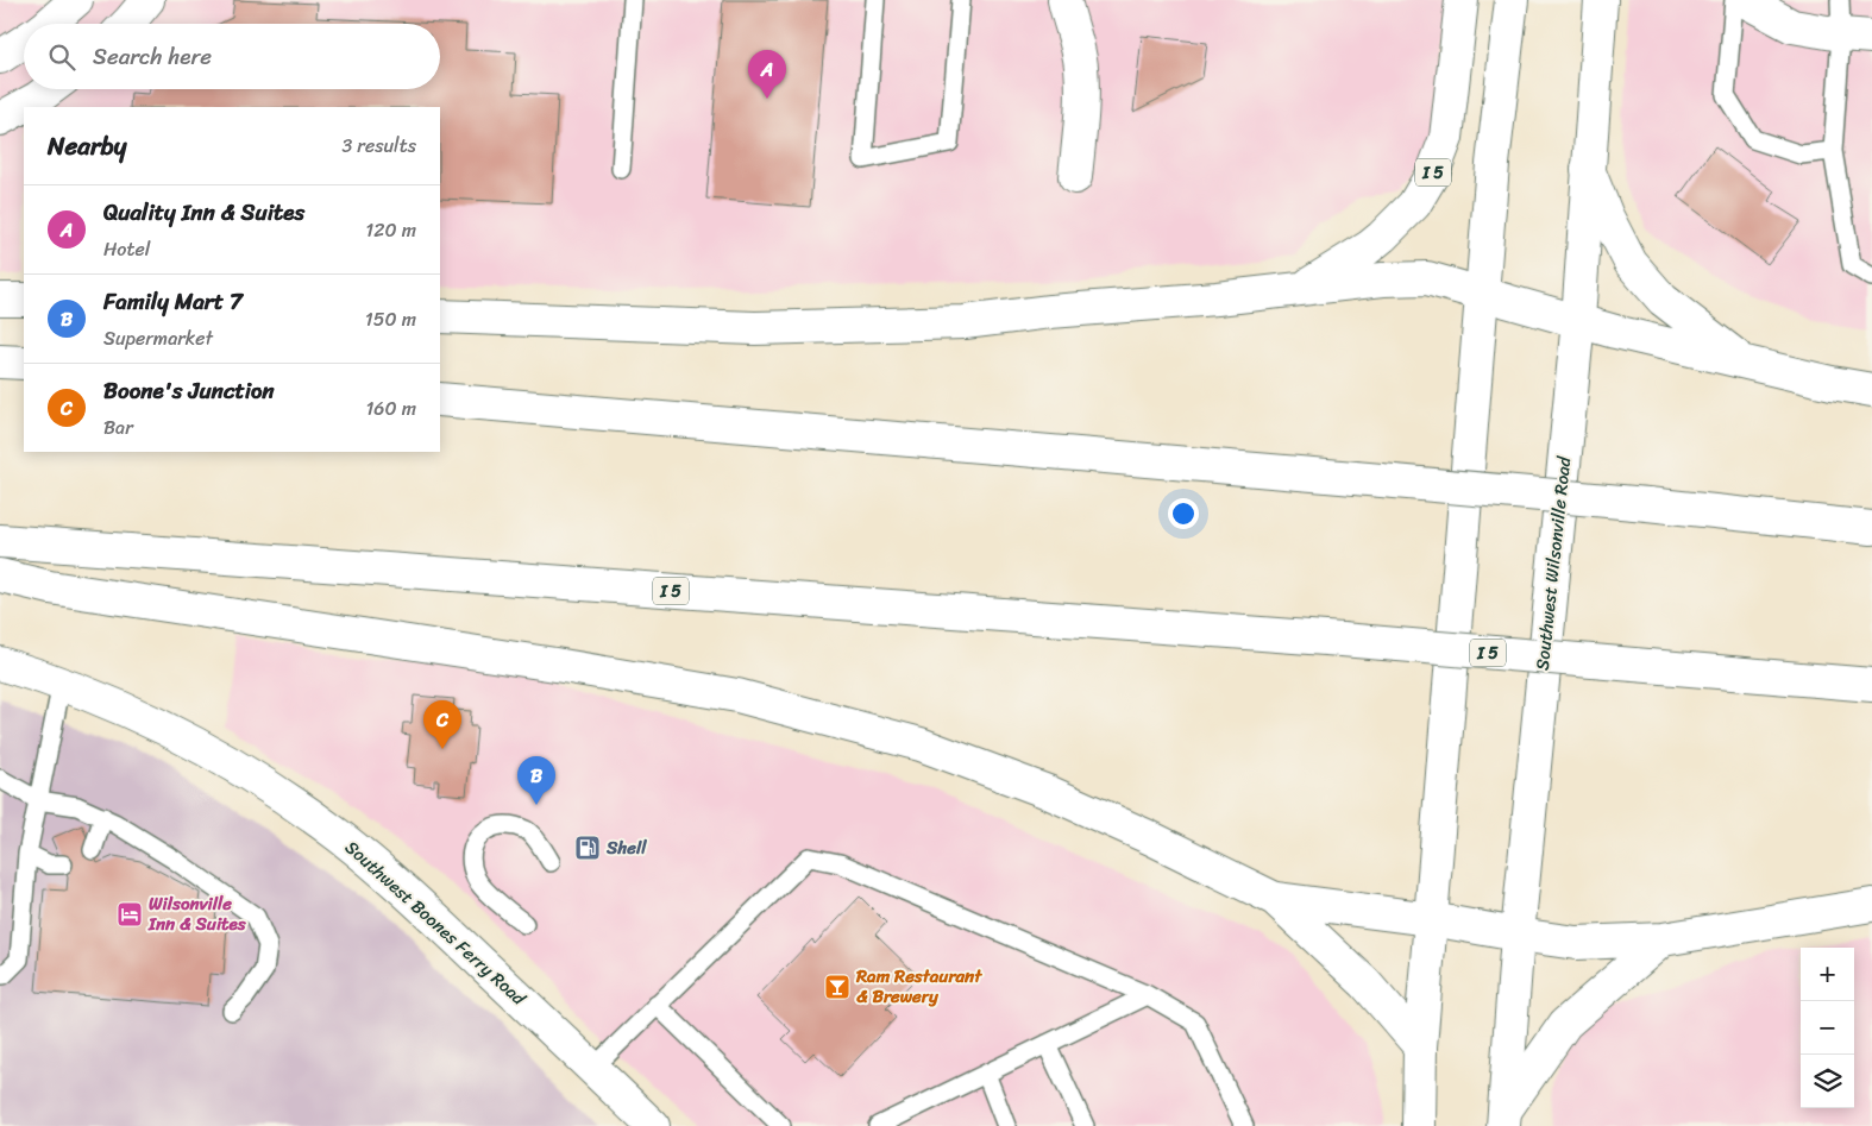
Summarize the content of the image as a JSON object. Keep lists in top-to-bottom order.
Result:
{
  "streets": {
    "main road": ["I 5", "Southwest Wilsonville Road", "Southwest Boones Ferry Road"]
  },
  "crossings": [
    ["I 5", "Southwest Wilsonville Road"]
  ],
  "places": {
    "fuel station": ["Shell"],
    "hotel": ["Wilsonville Inn & Suites"],
    "bar": ["Ram Restaurant & Brewery"]
  },
  "page": {
    "search": "Search here",
    "pins": ["A", "C", "B"],
    "heading": ["Nearby", "3 results"],
    "list": [
      {
        "mark": "A",
        "name": "Quality Inn & Suites",
        "note": "Hotel",
        "value": "120 m"
      },
      {
        "mark": "B",
        "name": "Family Mart 7",
        "note": "Supermarket",
        "value": "150 m"
      },
      {
        "mark": "C",
        "name": "Boone's Junction",
        "note": "Bar",
        "value": "160 m"
      }
    ],
    "map_buttons": ["+", "−"]
  }
}
